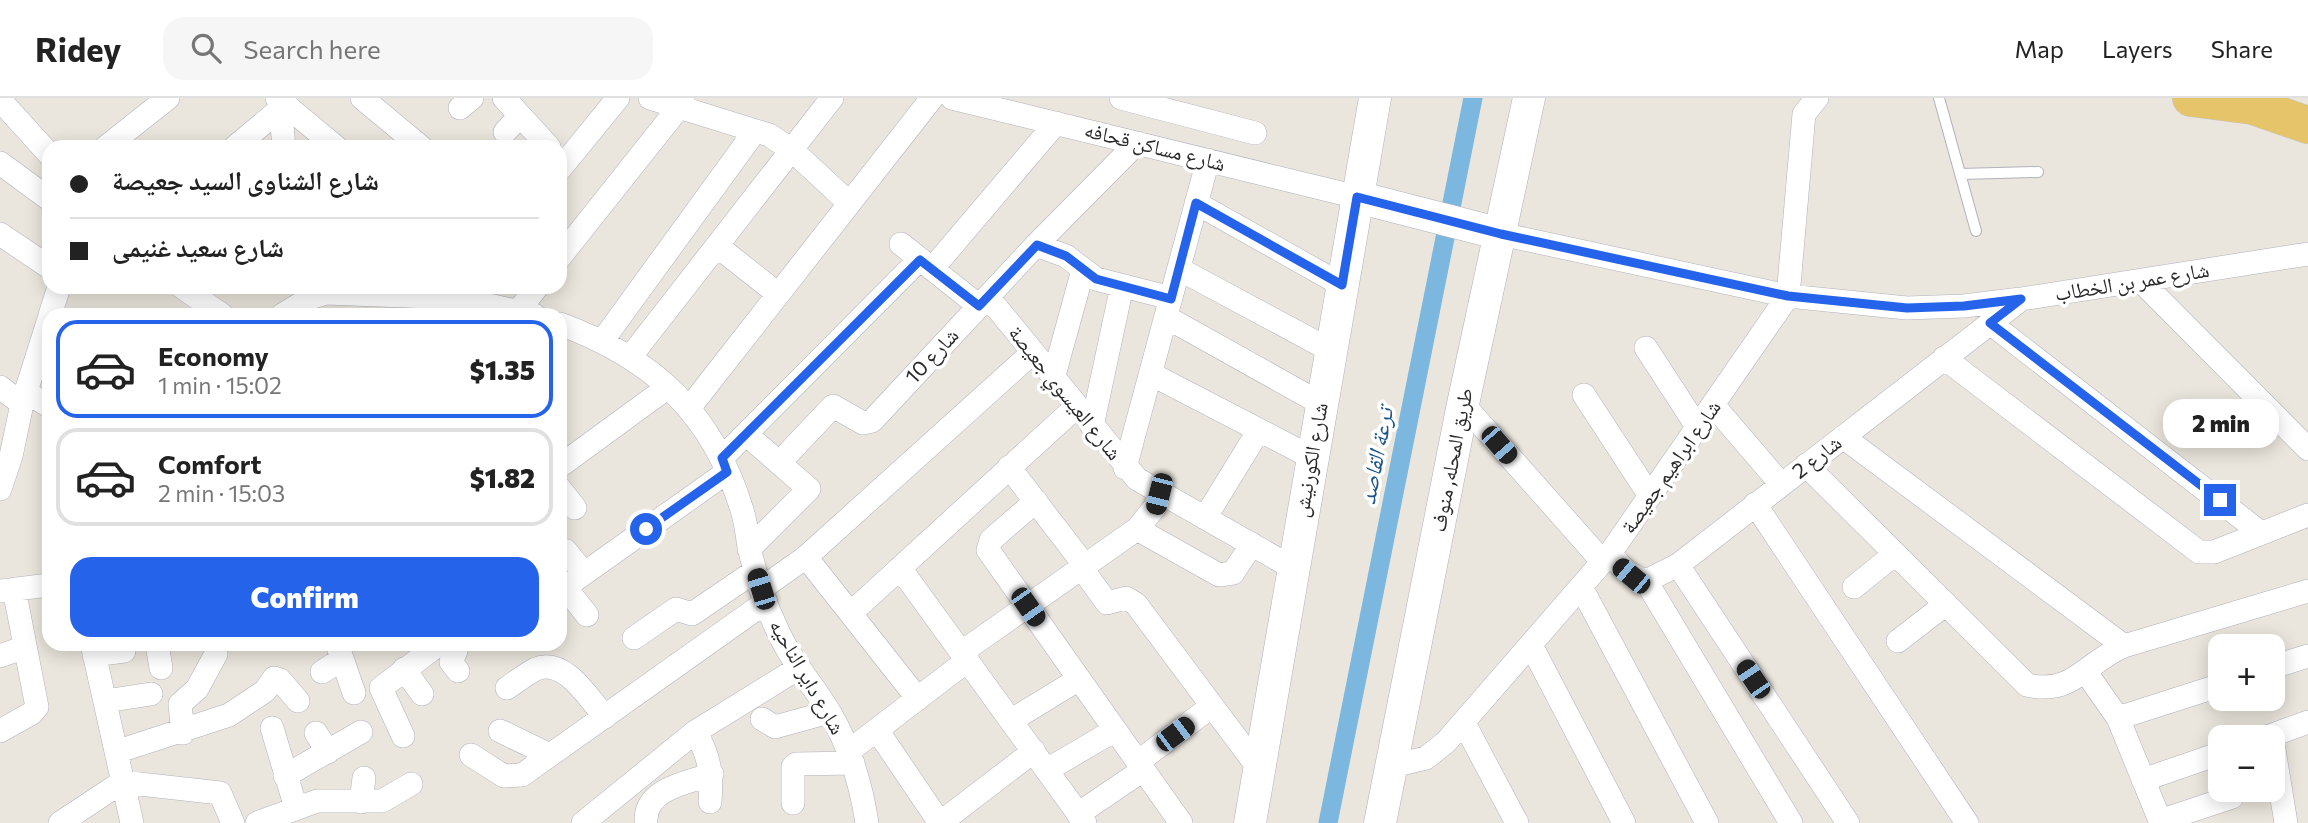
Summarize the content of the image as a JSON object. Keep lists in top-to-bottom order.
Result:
{
  "streets": {
    "main road": ["شارع الكورنيش", "طريق المحله, منوف"],
    "street": [
      "شارع مساكن قحافه",
      "شارع عمر بن الخطاب",
      "شارع 10",
      "شارع العيسوي جعيصة",
      "شارع 2",
      "شارع ابراهيم جعيصة",
      "شارع داير الناحيه"
    ]
  },
  "crossings": [
    ["شارع مساكن قحافه", "شارع 10"],
    ["شارع مساكن قحافه", "شارع الكورنيش"],
    ["شارع عمر بن الخطاب", "شارع 2"],
    ["شارع عمر بن الخطاب", "طريق المحله, منوف"],
    ["شارع عمر بن الخطاب", "شارع ابراهيم جعيصة"],
    ["شارع 10", "شارع العيسوي جعيصة"],
    ["شارع العيسوي جعيصة", "شارع الكورنيش"],
    ["طريق المحله, منوف", "شارع ابراهيم جعيصة"]
  ],
  "water": ["ترعة القاصد"],
  "page": {
    "header": "Ridey",
    "search": "Search here",
    "nav": ["Map", "Layers", "Share"],
    "banner": ["شارع الشناوى السيد جعيصة", "شارع سعيد غنيمى"],
    "list": [
      {
        "name": "Economy",
        "note": "1 min · 15:02",
        "value": "$1.35"
      },
      {
        "name": "Comfort",
        "note": "2 min · 15:03",
        "value": "$1.82"
      }
    ],
    "bubble": "2 min",
    "buttons": "Confirm",
    "map_buttons": ["+", "−"]
  }
}
